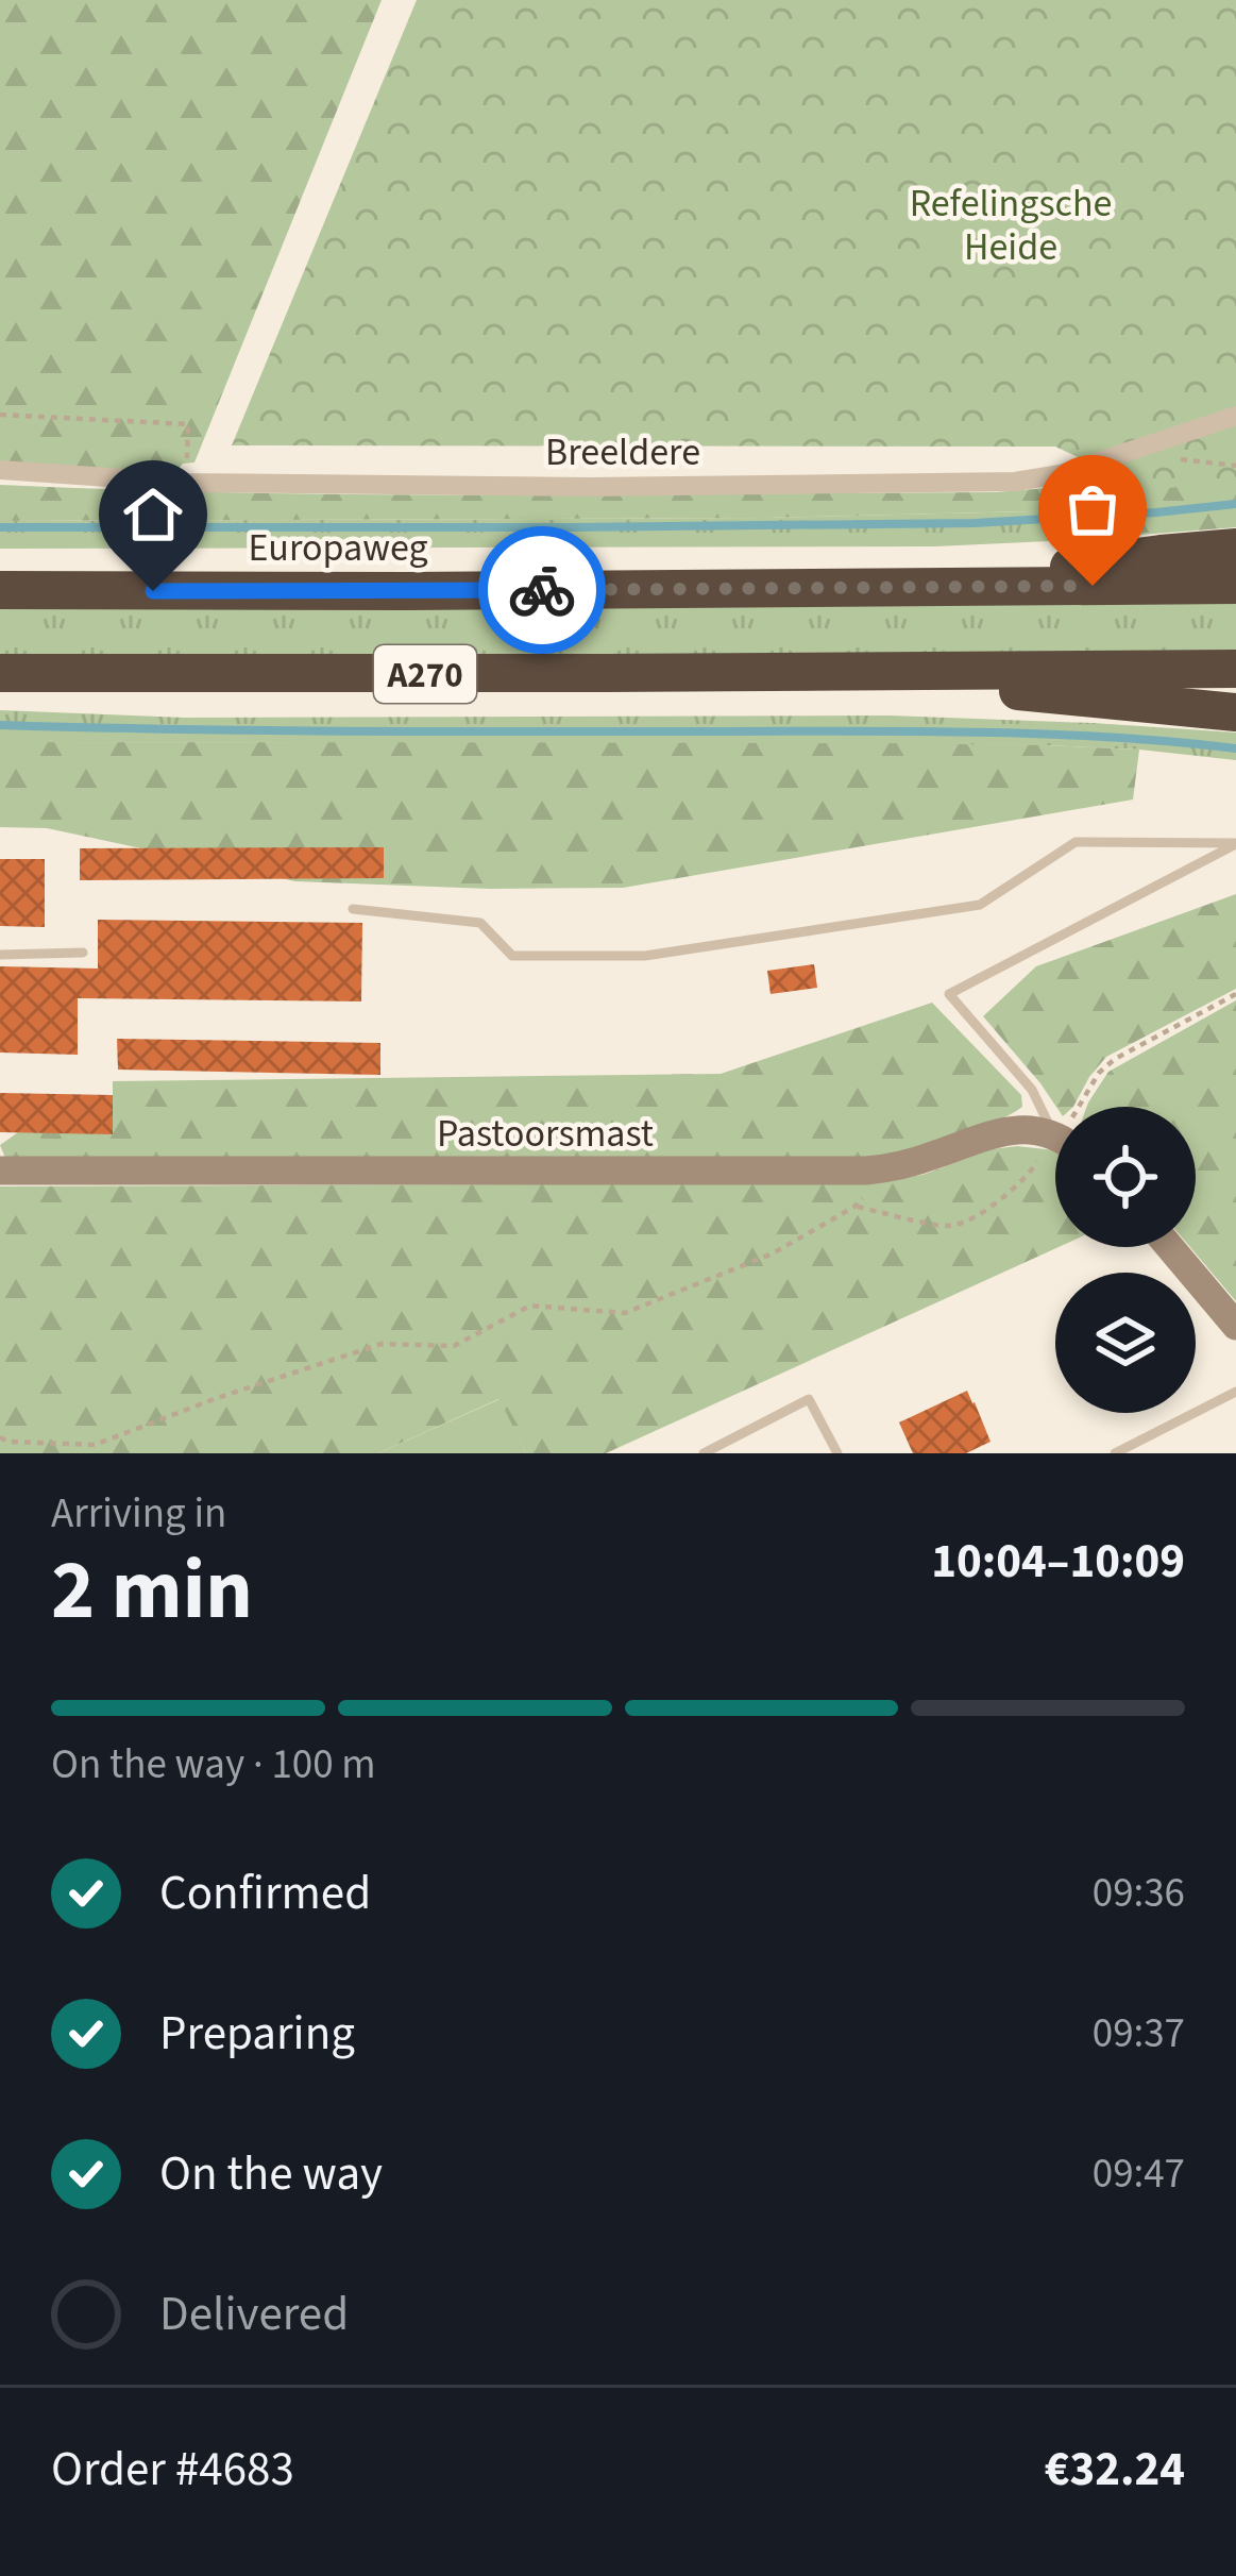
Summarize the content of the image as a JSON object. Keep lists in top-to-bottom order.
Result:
{
  "streets": {
    "highway": ["Europaweg", "A270"],
    "street": ["Breeldere", "Pastoorsmast"]
  },
  "crossings": [
    ["Europaweg", "A270"]
  ],
  "parks": ["Refelingsche Heide"],
  "page": {
    "heading": ["2 min", "Arriving in", "10:04–10:09"],
    "panel": ["Order #4683", "€32.24"],
    "bar": "On the way · 100 m",
    "list": [
      ["Confirmed", "09:36"],
      ["Preparing", "09:37"],
      ["On the way", "09:47"],
      "Delivered"
    ]
  }
}
